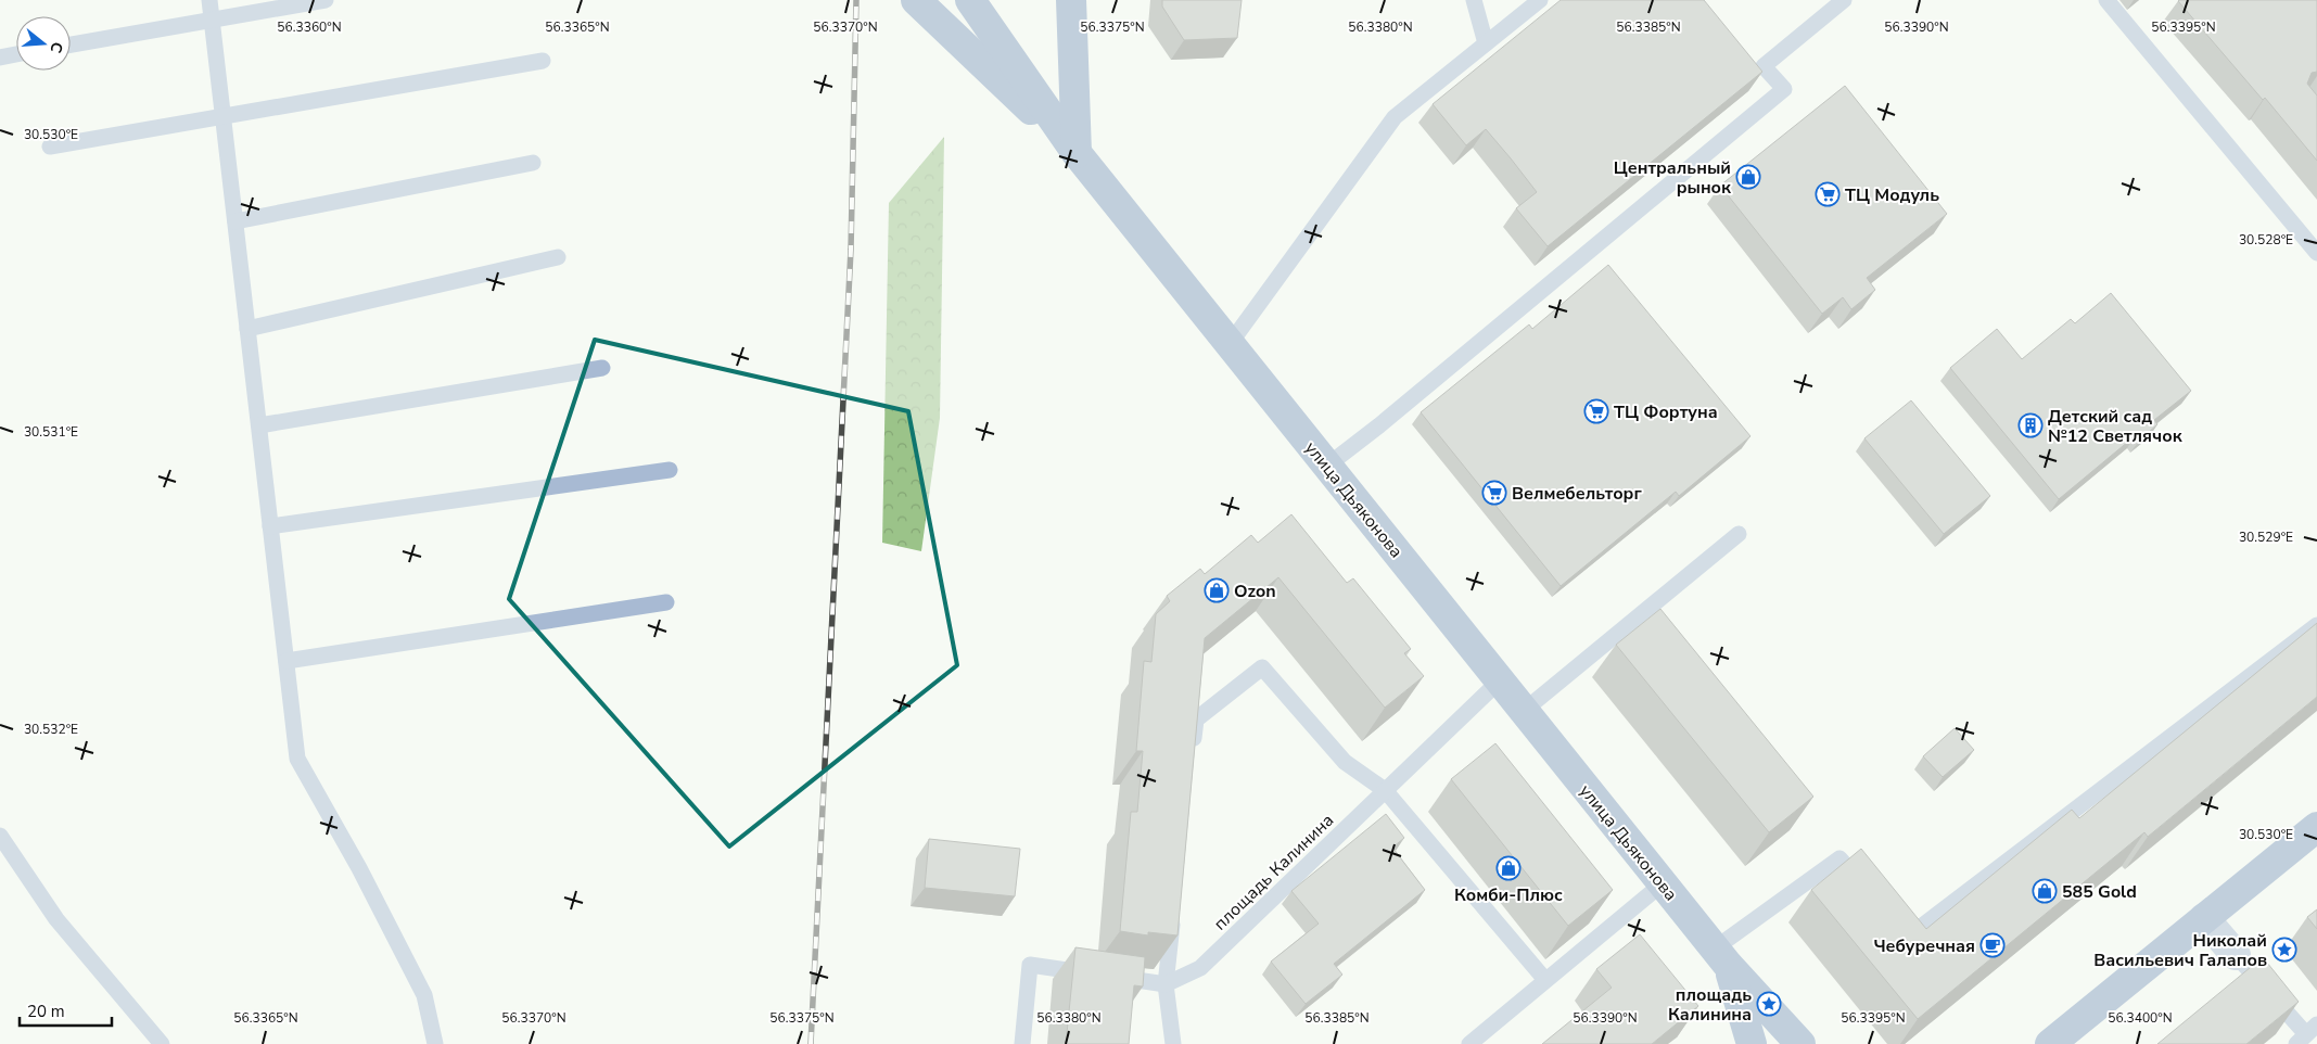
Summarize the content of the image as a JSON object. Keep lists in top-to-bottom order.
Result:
{
  "streets": {
    "main road": ["улица Дьяконова"],
    "lane": ["площадь Калинина"]
  },
  "crossings": [
    ["улица Дьяконова", "площадь Калинина"]
  ],
  "places": {
    "shop": [
      "Центральный рынок",
      "Ozon",
      "Комби-Плюс",
      "585 Gold"
    ],
    "supermarket": ["ТЦ Модуль", "ТЦ Фортуна", "Велмебельторг"],
    "building": ["Детский сад №12 Светлячок"],
    "cafe": ["Чебуречная"],
    "place": ["Николай Васильевич Галапов", "площадь Калинина"]
  },
  "scale_bar": "20 m",
  "north": "right",
  "coordinates": [
    "56.3360°N",
    "56.3365°N",
    "56.3370°N",
    "56.3375°N",
    "56.3380°N",
    "56.3385°N",
    "56.3390°N",
    "56.3395°N",
    "30.530°E",
    "30.528°E",
    "30.531°E",
    "30.529°E",
    "30.532°E",
    "56.3400°N"
  ]
}
